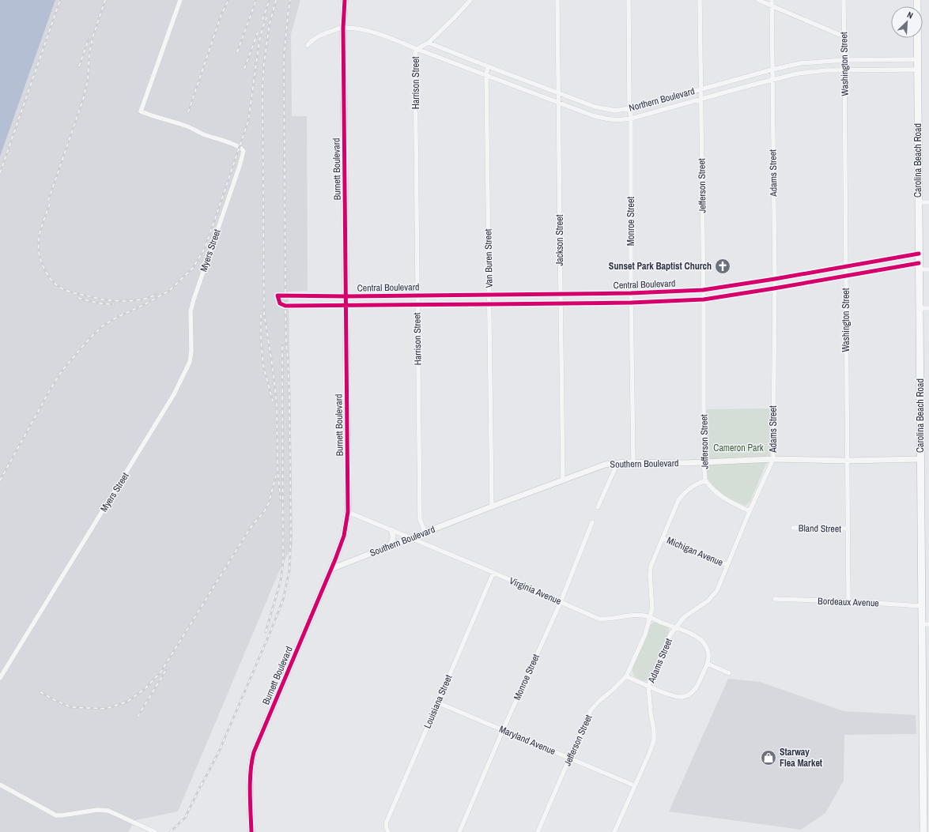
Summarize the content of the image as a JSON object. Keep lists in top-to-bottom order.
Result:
{
  "streets": {
    "highway": ["Carolina Beach Road"],
    "main road": ["Burnett Boulevard"],
    "street": [
      "Washington Street",
      "Harrison Street",
      "Northern Boulevard",
      "Adams Street",
      "Jefferson Street",
      "Monroe Street",
      "Jackson Street",
      "Myers Street",
      "Van Buren Street",
      "Central Boulevard",
      "Southern Boulevard",
      "Bland Street",
      "Michigan Avenue",
      "Virginia Avenue",
      "Bordeaux Avenue",
      "Louisiana Street",
      "Maryland Avenue"
    ]
  },
  "crossings": [
    ["Washington Street", "Northern Boulevard"],
    ["Washington Street", "Central Boulevard"],
    ["Washington Street", "Southern Boulevard"],
    ["Washington Street", "Bland Street"],
    ["Washington Street", "Bordeaux Avenue"],
    ["Harrison Street", "Northern Boulevard"],
    ["Harrison Street", "Central Boulevard"],
    ["Harrison Street", "Southern Boulevard"],
    ["Northern Boulevard", "Carolina Beach Road"],
    ["Northern Boulevard", "Burnett Boulevard"],
    ["Northern Boulevard", "Adams Street"],
    ["Northern Boulevard", "Jefferson Street"],
    ["Northern Boulevard", "Monroe Street"],
    ["Northern Boulevard", "Jackson Street"],
    ["Northern Boulevard", "Van Buren Street"],
    ["Carolina Beach Road", "Central Boulevard"],
    ["Carolina Beach Road", "Southern Boulevard"],
    ["Carolina Beach Road", "Bordeaux Avenue"],
    ["Burnett Boulevard", "Central Boulevard"],
    ["Burnett Boulevard", "Southern Boulevard"],
    ["Burnett Boulevard", "Virginia Avenue"],
    ["Adams Street", "Central Boulevard"],
    ["Adams Street", "Southern Boulevard"],
    ["Adams Street", "Michigan Avenue"],
    ["Adams Street", "Virginia Avenue"],
    ["Adams Street", "Maryland Avenue"],
    ["Jefferson Street", "Central Boulevard"],
    ["Jefferson Street", "Southern Boulevard"],
    ["Jefferson Street", "Michigan Avenue"],
    ["Jefferson Street", "Virginia Avenue"],
    ["Jefferson Street", "Maryland Avenue"],
    ["Monroe Street", "Central Boulevard"],
    ["Monroe Street", "Southern Boulevard"],
    ["Monroe Street", "Virginia Avenue"],
    ["Monroe Street", "Maryland Avenue"],
    ["Jackson Street", "Central Boulevard"],
    ["Jackson Street", "Southern Boulevard"],
    ["Van Buren Street", "Central Boulevard"],
    ["Van Buren Street", "Southern Boulevard"],
    ["Southern Boulevard", "Virginia Avenue"],
    ["Virginia Avenue", "Louisiana Street"],
    ["Louisiana Street", "Maryland Avenue"]
  ],
  "parks": ["Cameron Park"],
  "places": {
    "church": ["Sunset Park Baptist Church"],
    "shop": ["Starway Flea Market"]
  },
  "north": "top right"
}
